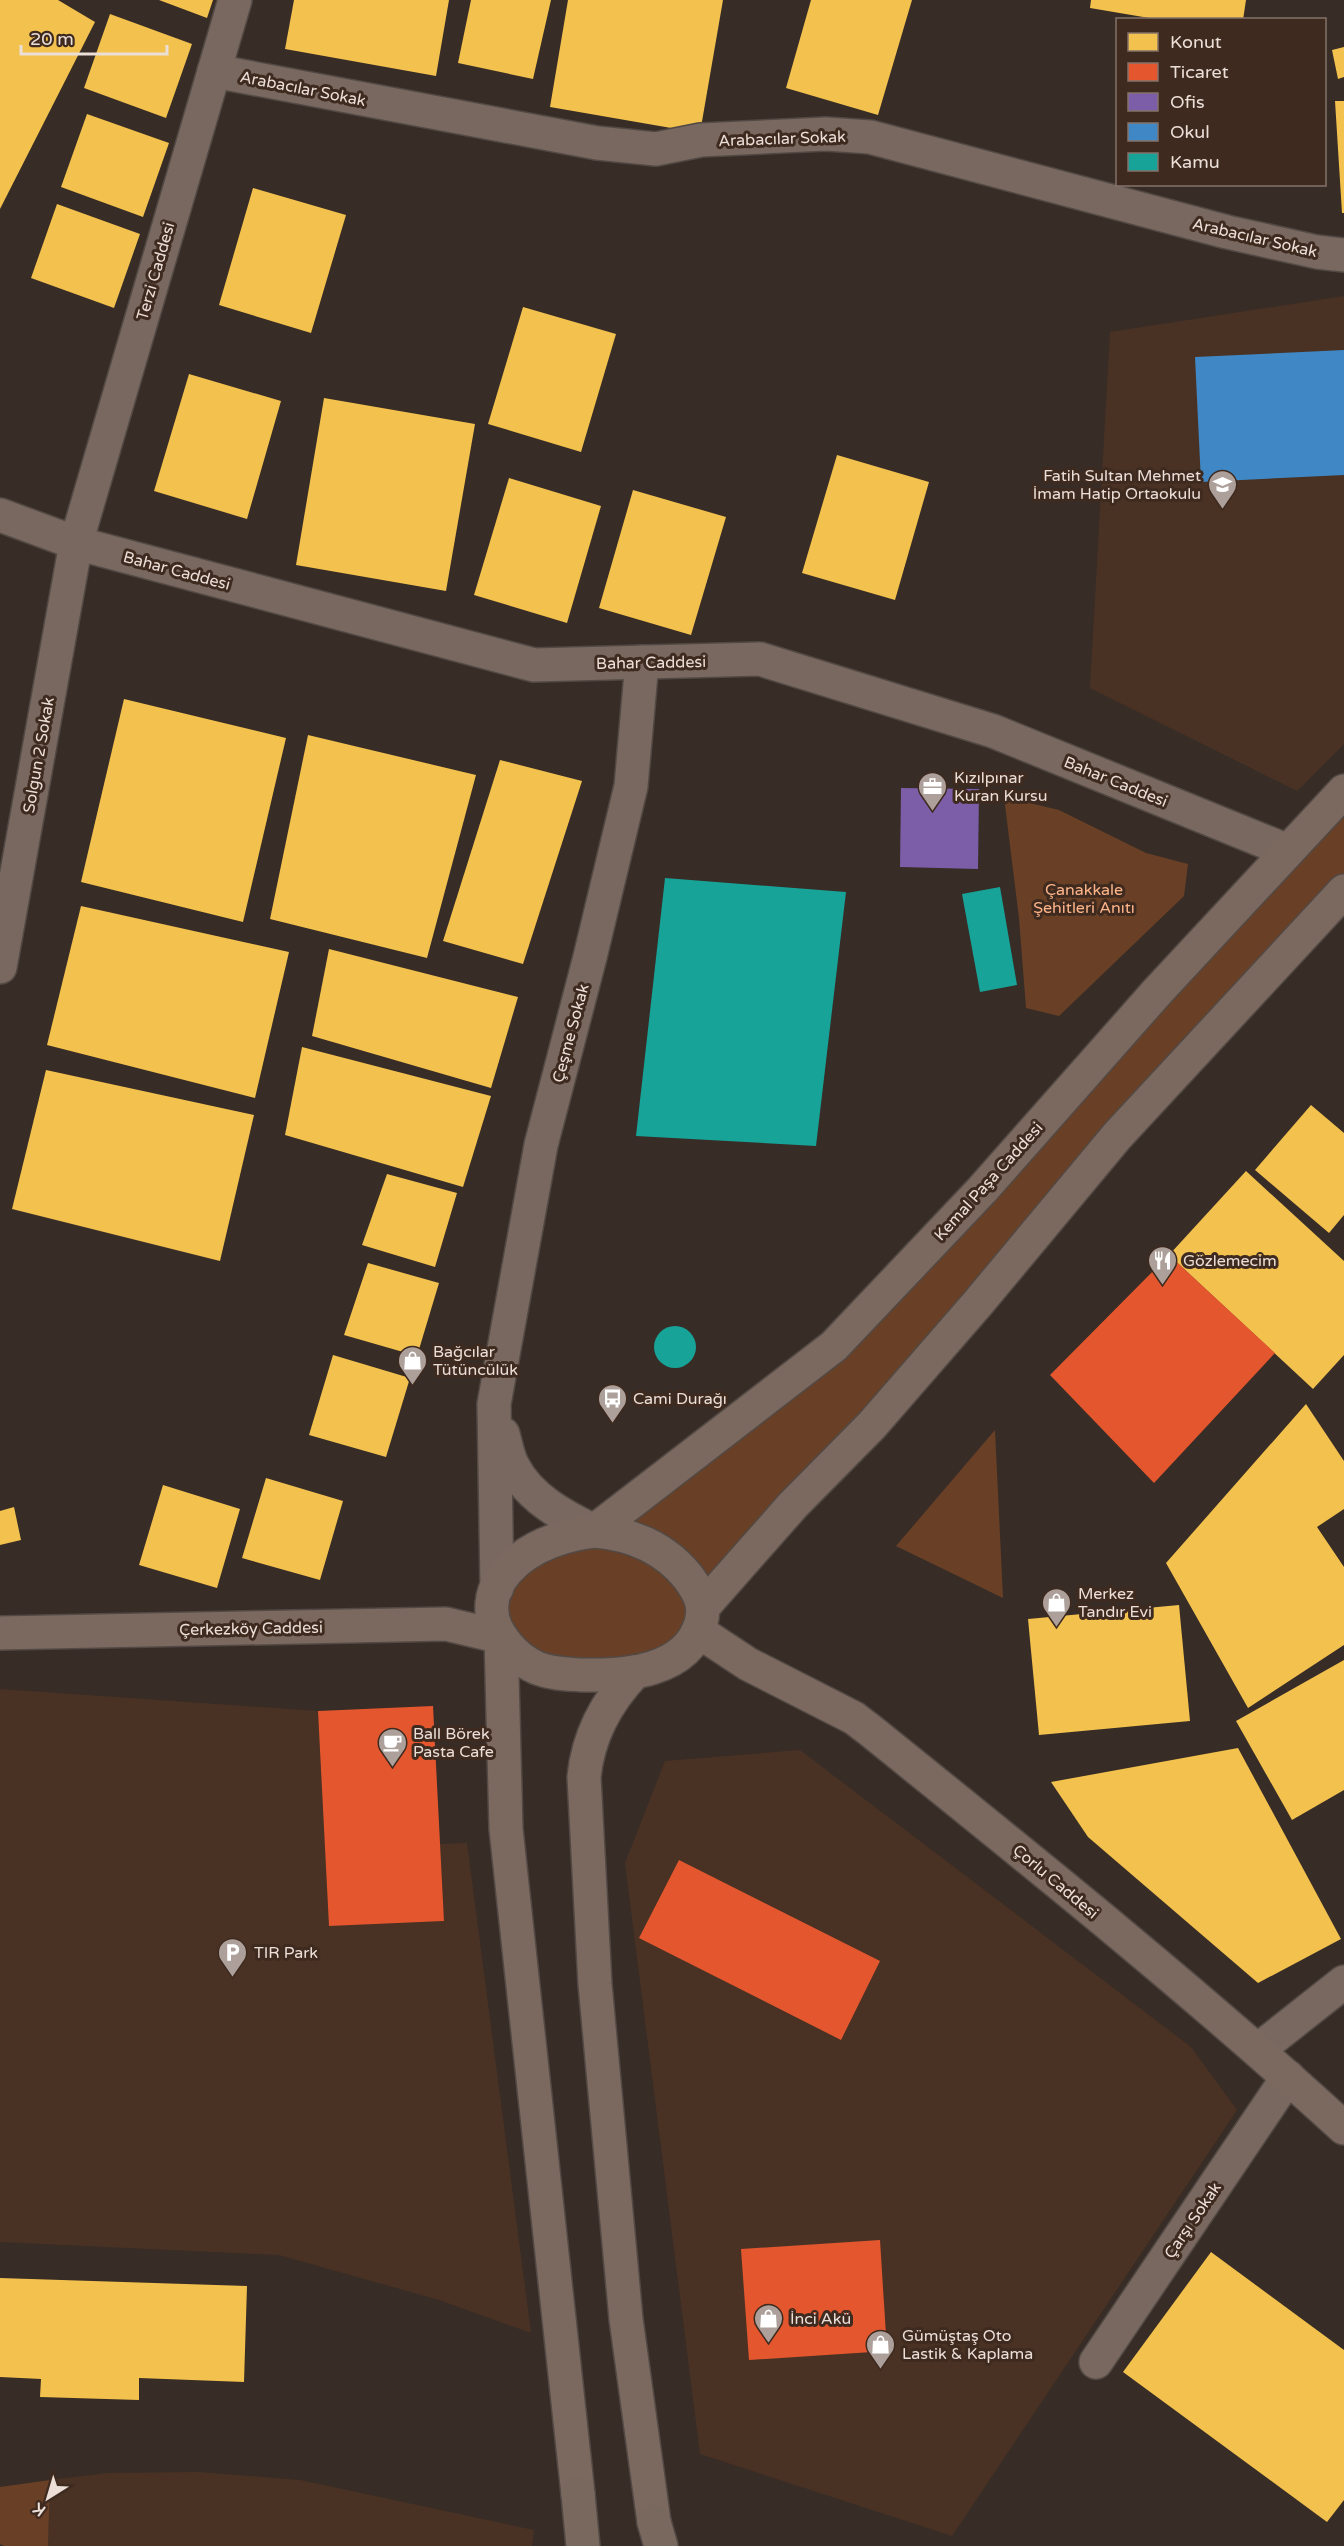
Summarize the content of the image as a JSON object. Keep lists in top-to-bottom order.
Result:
{
  "streets": {
    "main road": ["Kemal Paşa Caddesi", "Çerkezköy Caddesi", "Çorlu Caddesi"],
    "street": [
      "Arabacılar Sokak",
      "Terzi Caddesi",
      "Bahar Caddesi",
      "Solgun 2 Sokak",
      "Çeşme Sokak",
      "Çarşı Sokak"
    ]
  },
  "crossings": [
    ["Arabacılar Sokak", "Terzi Caddesi"],
    ["Terzi Caddesi", "Bahar Caddesi"],
    ["Terzi Caddesi", "Solgun 2 Sokak"],
    ["Bahar Caddesi", "Solgun 2 Sokak"],
    ["Bahar Caddesi", "Çeşme Sokak"],
    ["Bahar Caddesi", "Kemal Paşa Caddesi"],
    ["Çeşme Sokak", "Kemal Paşa Caddesi"],
    ["Çeşme Sokak", "Çerkezköy Caddesi"],
    ["Çeşme Sokak", "Çorlu Caddesi"],
    ["Kemal Paşa Caddesi", "Çerkezköy Caddesi"],
    ["Kemal Paşa Caddesi", "Çorlu Caddesi"],
    ["Çerkezköy Caddesi", "Çorlu Caddesi"],
    ["Çorlu Caddesi", "Çarşı Sokak"]
  ],
  "parks": ["Çanakkale Şehitleri Anıtı"],
  "places": {
    "school or university": ["Fatih Sultan Mehmet İmam Hatip Ortaokulu"],
    "office": ["Kızılpınar Kuran Kursu"],
    "restaurant": ["Gözlemecim"],
    "shop": [
      "Bağcılar Tütüncülük",
      "Merkez Tandır Evi",
      "İnci Akü",
      "Gümüştaş Oto Lastik & Kaplama"
    ],
    "bus stop": ["Cami Durağı"],
    "cafe": ["Ball Börek Pasta Cafe"],
    "parking": ["TIR Park"]
  },
  "legend": [
    "Konut",
    "Ticaret",
    "Ofis",
    "Okul",
    "Kamu"
  ],
  "scale_bar": "20 m",
  "north": "bottom left"
}
